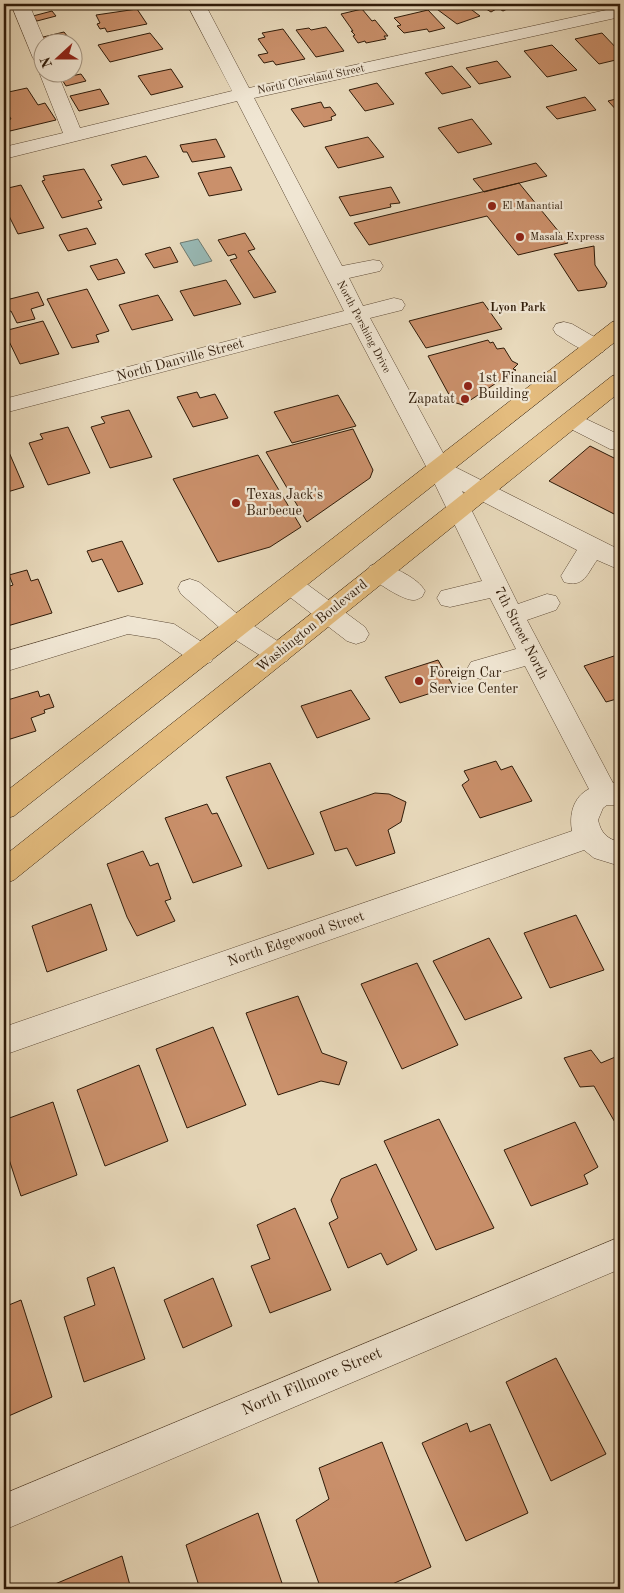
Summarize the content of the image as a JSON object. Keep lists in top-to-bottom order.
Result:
{
  "streets": {
    "main road": ["Washington Boulevard"],
    "street": [
      "North Cleveland Street",
      "North Pershing Drive",
      "North Danville Street",
      "7th Street North",
      "North Edgewood Street",
      "North Fillmore Street"
    ]
  },
  "crossings": [
    ["North Cleveland Street", "North Pershing Drive"],
    ["North Pershing Drive", "North Danville Street"],
    ["North Pershing Drive", "7th Street North"],
    ["Washington Boulevard", "7th Street North"]
  ],
  "districts": ["Lyon Park"],
  "places": [
    "El Manantial",
    "Masala Express",
    "1st Financial Building",
    "Zapatat",
    "Texas Jack's Barbecue",
    "Foreign Car Service Center"
  ],
  "north": "left"
}
